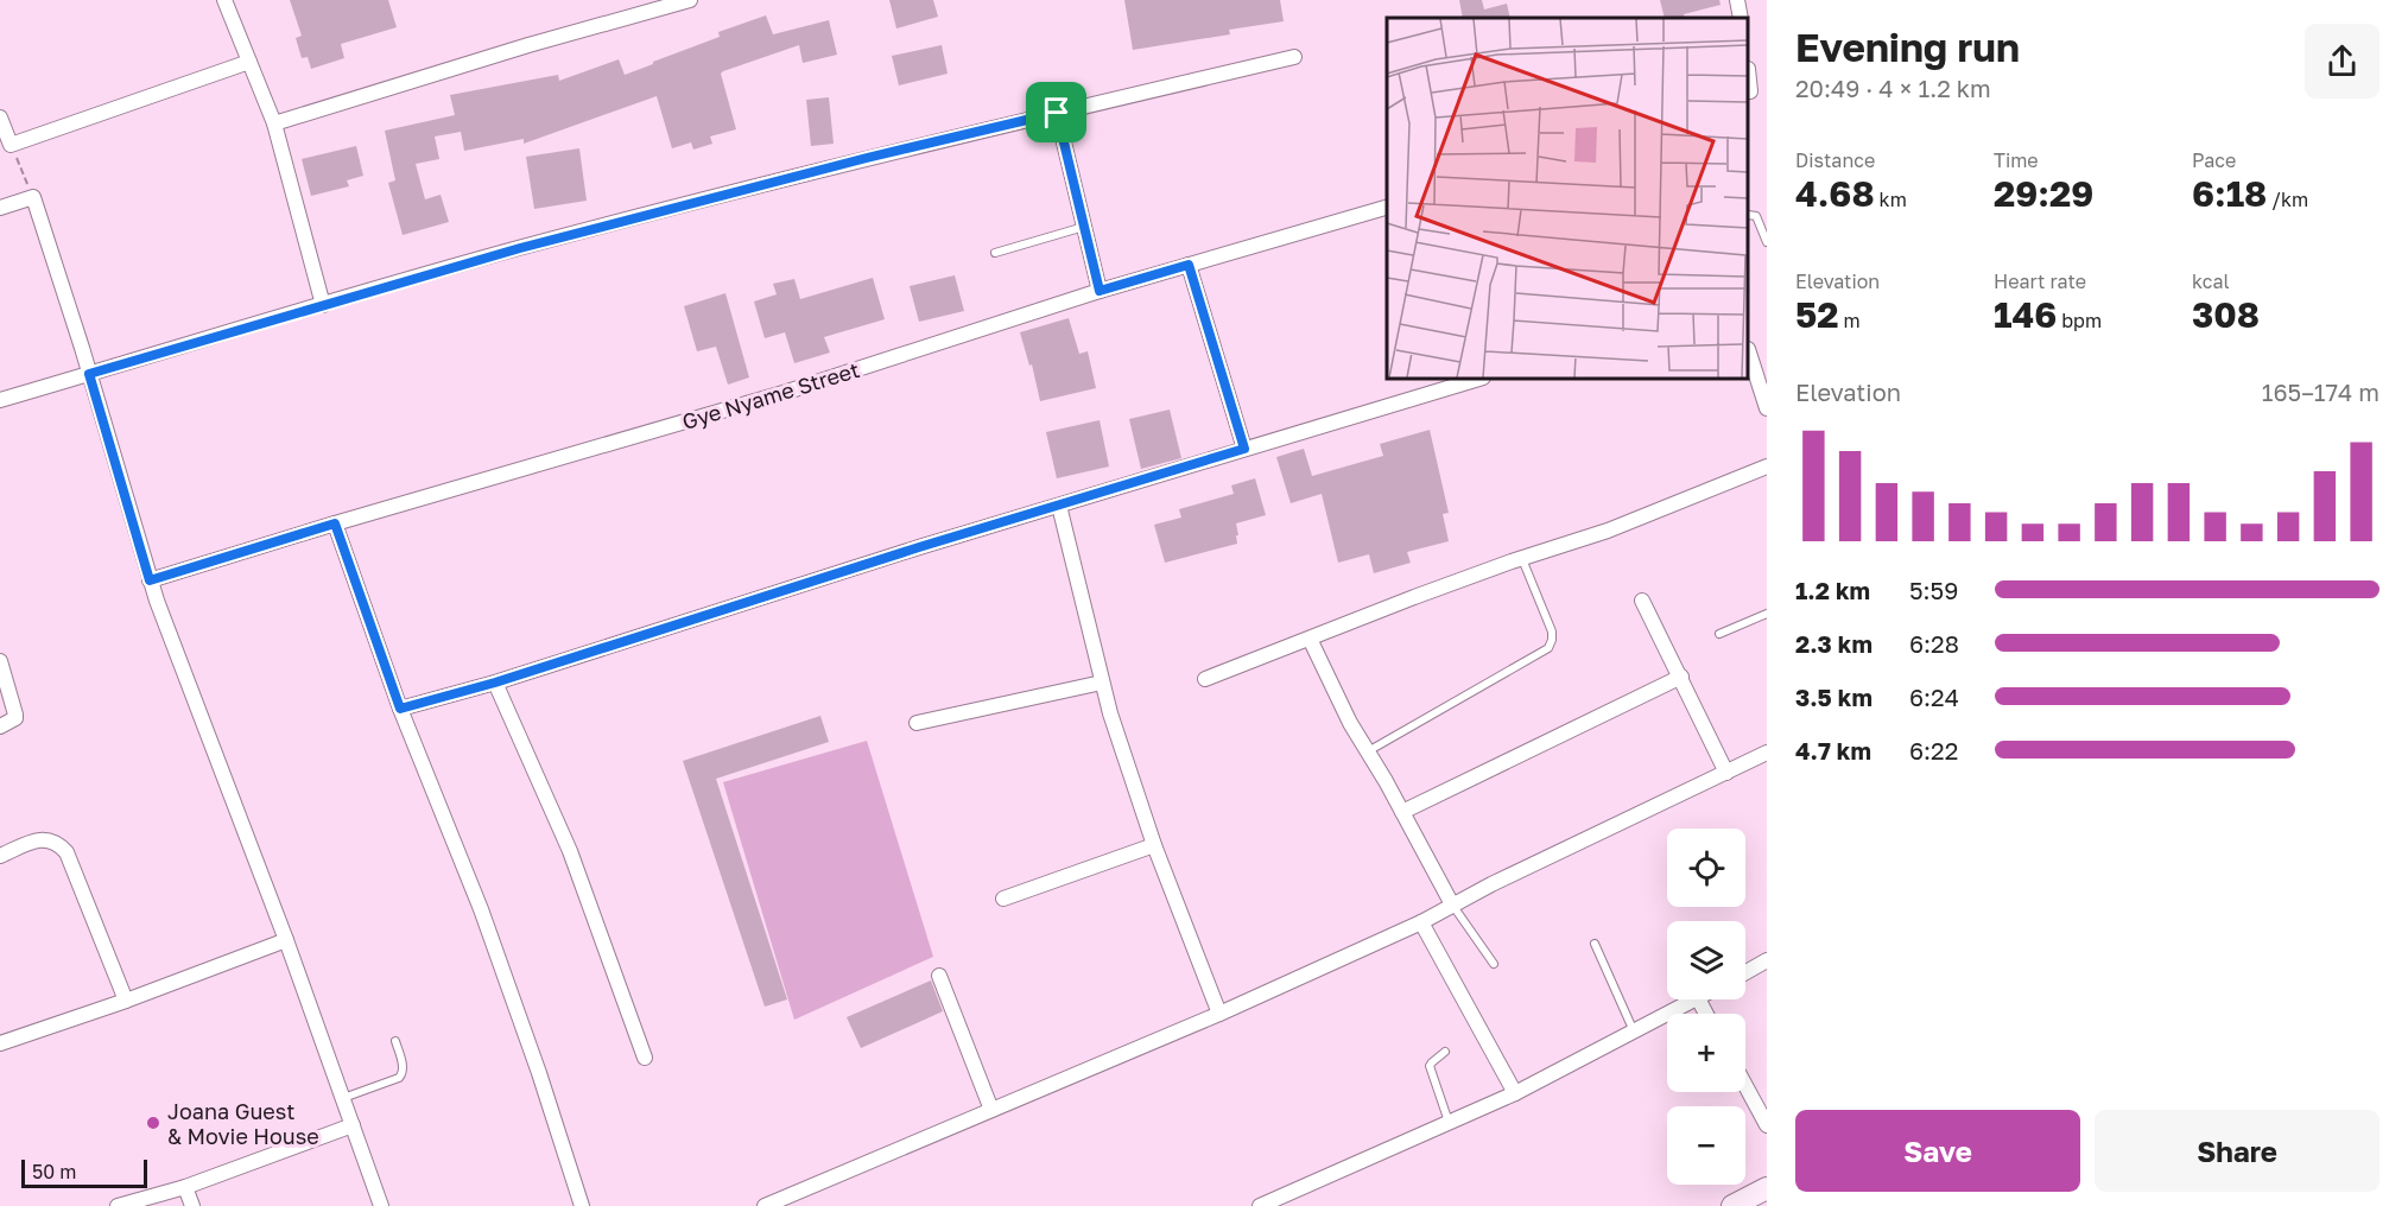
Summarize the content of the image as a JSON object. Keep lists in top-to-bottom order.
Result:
{
  "streets": {
    "street": ["Gye Nyame Street"]
  },
  "places": ["Joana Guest & Movie House"],
  "scale_bar": "50 m",
  "page": {
    "heading": ["Evening run", "20:49 · 4 × 1.2 km"],
    "stats": [
      ["Distance", "4.68 km"],
      ["Time", "29:29"],
      ["Pace", "6:18 /km"],
      ["Elevation", "52 m"],
      ["Heart rate", "146 bpm"],
      ["kcal", "308"]
    ],
    "chart": ["Elevation", "165–174 m"],
    "list": [
      {
        "name": "1.2 km",
        "note": "5:59"
      },
      {
        "name": "2.3 km",
        "note": "6:28"
      },
      {
        "name": "3.5 km",
        "note": "6:24"
      },
      {
        "name": "4.7 km",
        "note": "6:22"
      }
    ],
    "map_buttons": ["+", "−"],
    "buttons": ["Save", "Share"],
    "scale": "50 m"
  }
}
